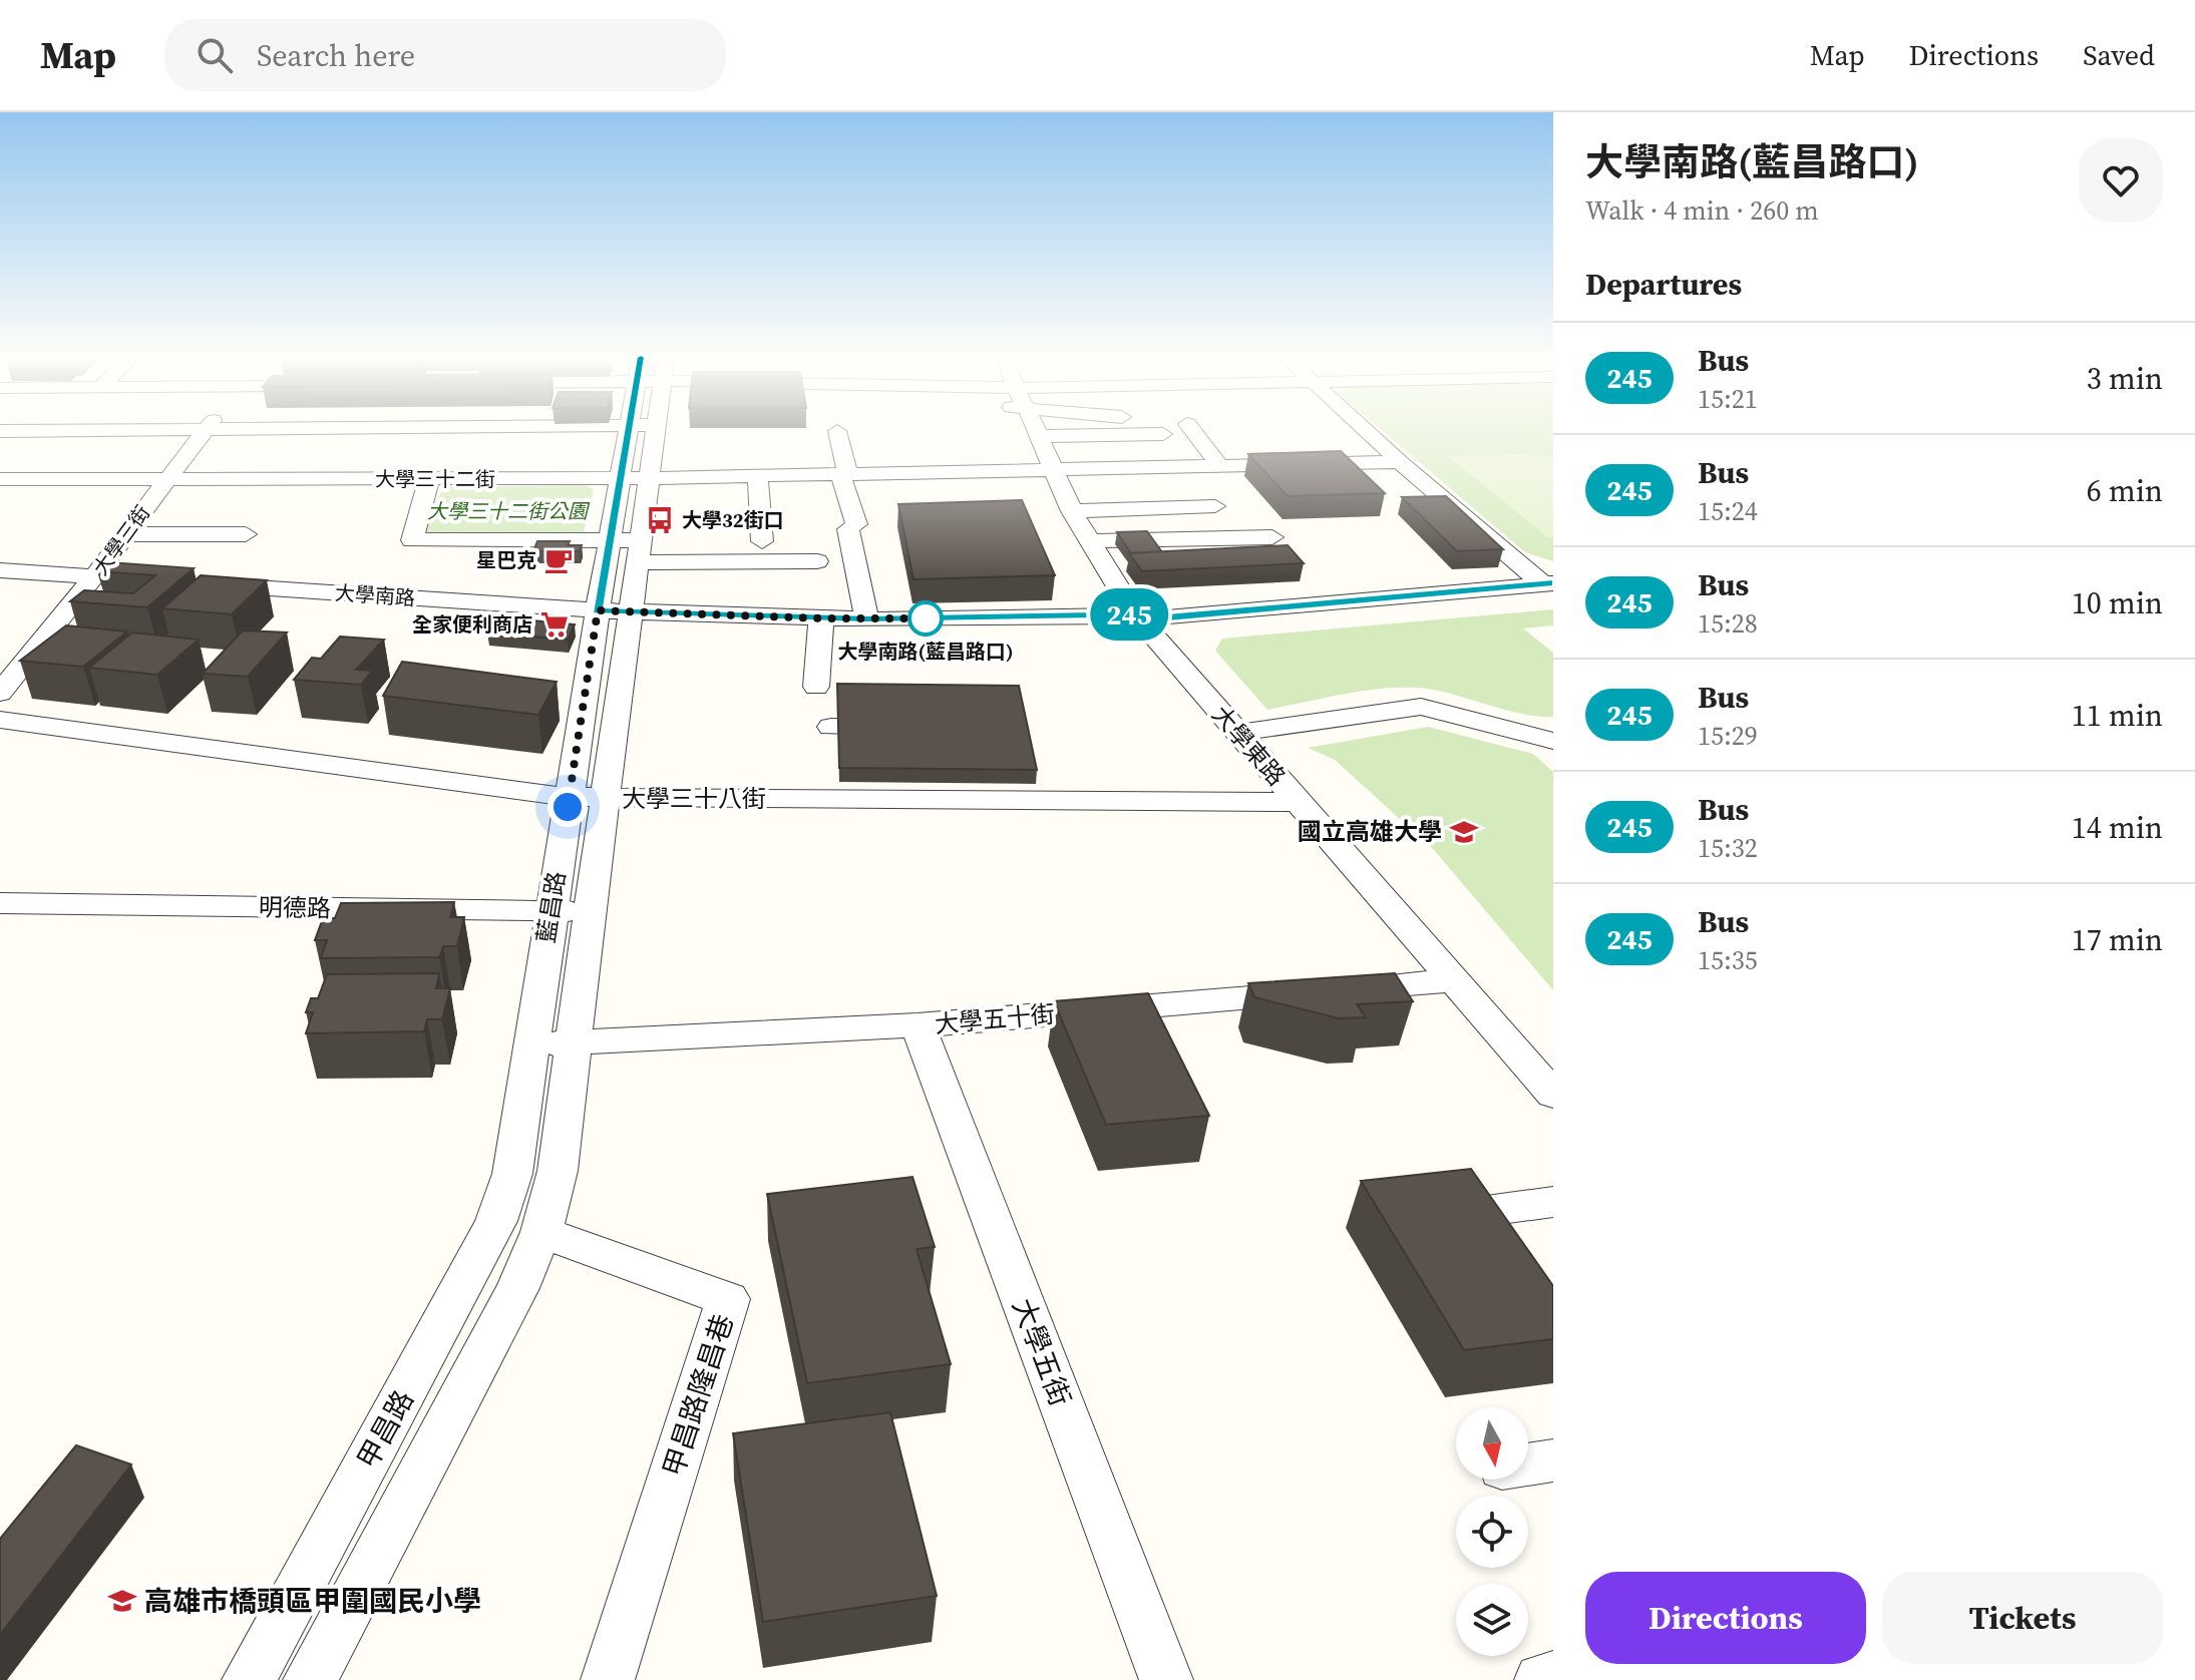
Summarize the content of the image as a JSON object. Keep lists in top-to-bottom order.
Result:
{
  "streets": {
    "street": [
      "大學三十二街",
      "大學三街",
      "大學南路",
      "大學東路",
      "大學三十八街",
      "藍昌路",
      "明德路",
      "大學五十街",
      "大學五街",
      "甲昌路隆昌巷",
      "甲昌路"
    ]
  },
  "crossings": [
    ["大學三十二街", "大學三街"],
    ["大學三十二街", "大學東路"],
    ["大學三十二街", "藍昌路"],
    ["大學南路", "大學東路"],
    ["大學南路", "藍昌路"],
    ["大學東路", "大學三十八街"],
    ["大學東路", "大學五十街"],
    ["大學三十八街", "藍昌路"],
    ["藍昌路", "明德路"],
    ["藍昌路", "大學五十街"],
    ["藍昌路", "甲昌路"],
    ["大學五十街", "大學五街"],
    ["甲昌路隆昌巷", "甲昌路"]
  ],
  "parks": ["大學三十二街公園"],
  "places": {
    "bus stop": ["大學32街口"],
    "cafe": ["星巴克"],
    "other": ["大學南路(藍昌路口)"],
    "supermarket": ["全家便利商店"],
    "school or university": ["國立高雄大學", "高雄市橋頭區甲圍國民小學"]
  },
  "lines": ["bus line 245"],
  "north": "bottom",
  "page": {
    "header": "Map",
    "search": "Search here",
    "nav": ["Map", "Directions", "Saved"],
    "on_map": "245",
    "heading": [
      ["大學南路(藍昌路口)", "Walk · 4 min · 260 m"],
      "Departures"
    ],
    "list": [
      {
        "mark": "245",
        "name": "Bus",
        "note": "15:21",
        "value": "3 min"
      },
      {
        "mark": "245",
        "name": "Bus",
        "note": "15:24",
        "value": "6 min"
      },
      {
        "mark": "245",
        "name": "Bus",
        "note": "15:28",
        "value": "10 min"
      },
      {
        "mark": "245",
        "name": "Bus",
        "note": "15:29",
        "value": "11 min"
      },
      {
        "mark": "245",
        "name": "Bus",
        "note": "15:32",
        "value": "14 min"
      },
      {
        "mark": "245",
        "name": "Bus",
        "note": "15:35",
        "value": "17 min"
      }
    ],
    "buttons": ["Directions", "Tickets"]
  }
}
